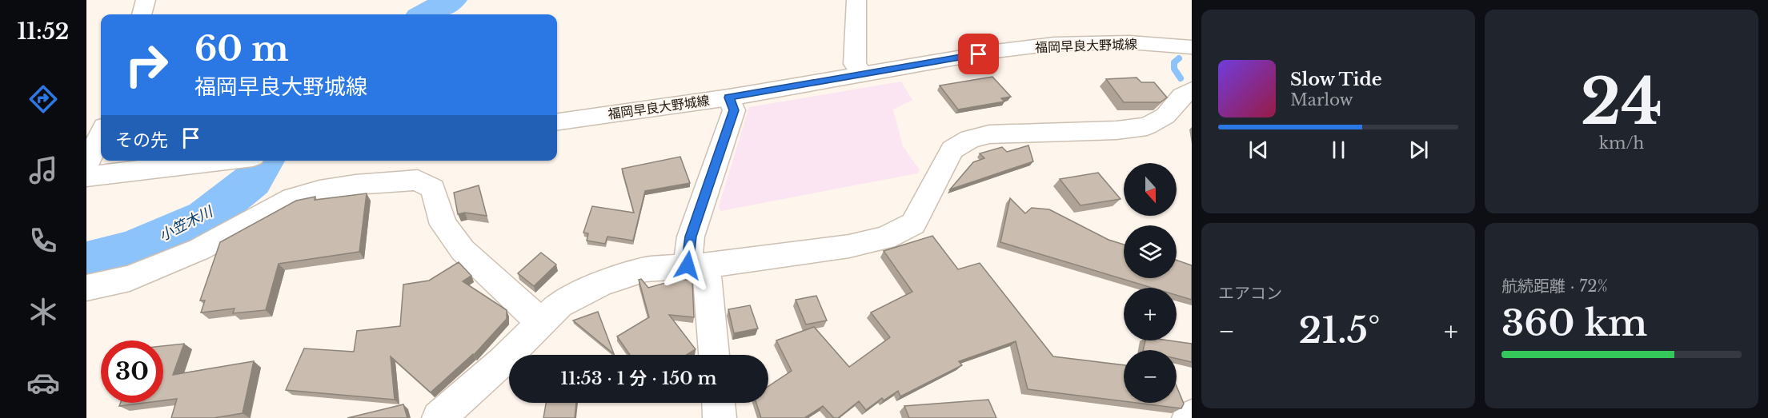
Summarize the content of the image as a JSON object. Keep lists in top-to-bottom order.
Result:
{
  "streets": {
    "street": ["福岡早良大野城線"]
  },
  "water": ["小笠木川"],
  "north": "bottom",
  "page": {
    "tabs": "11:52",
    "tile": [
      ["24", "km/h"],
      "エアコン",
      ["航続距離 · 72%", "360 km"]
    ],
    "turn": ["60 m", "福岡早良大野城線"],
    "song": ["Slow Tide", "Marlow"],
    "then": "その先",
    "map_buttons": ["+", "−"],
    "heat": ["−", "21.5°", "+"],
    "limit": "30",
    "trip": "11:53 · 1 分 · 150 m"
  }
}
